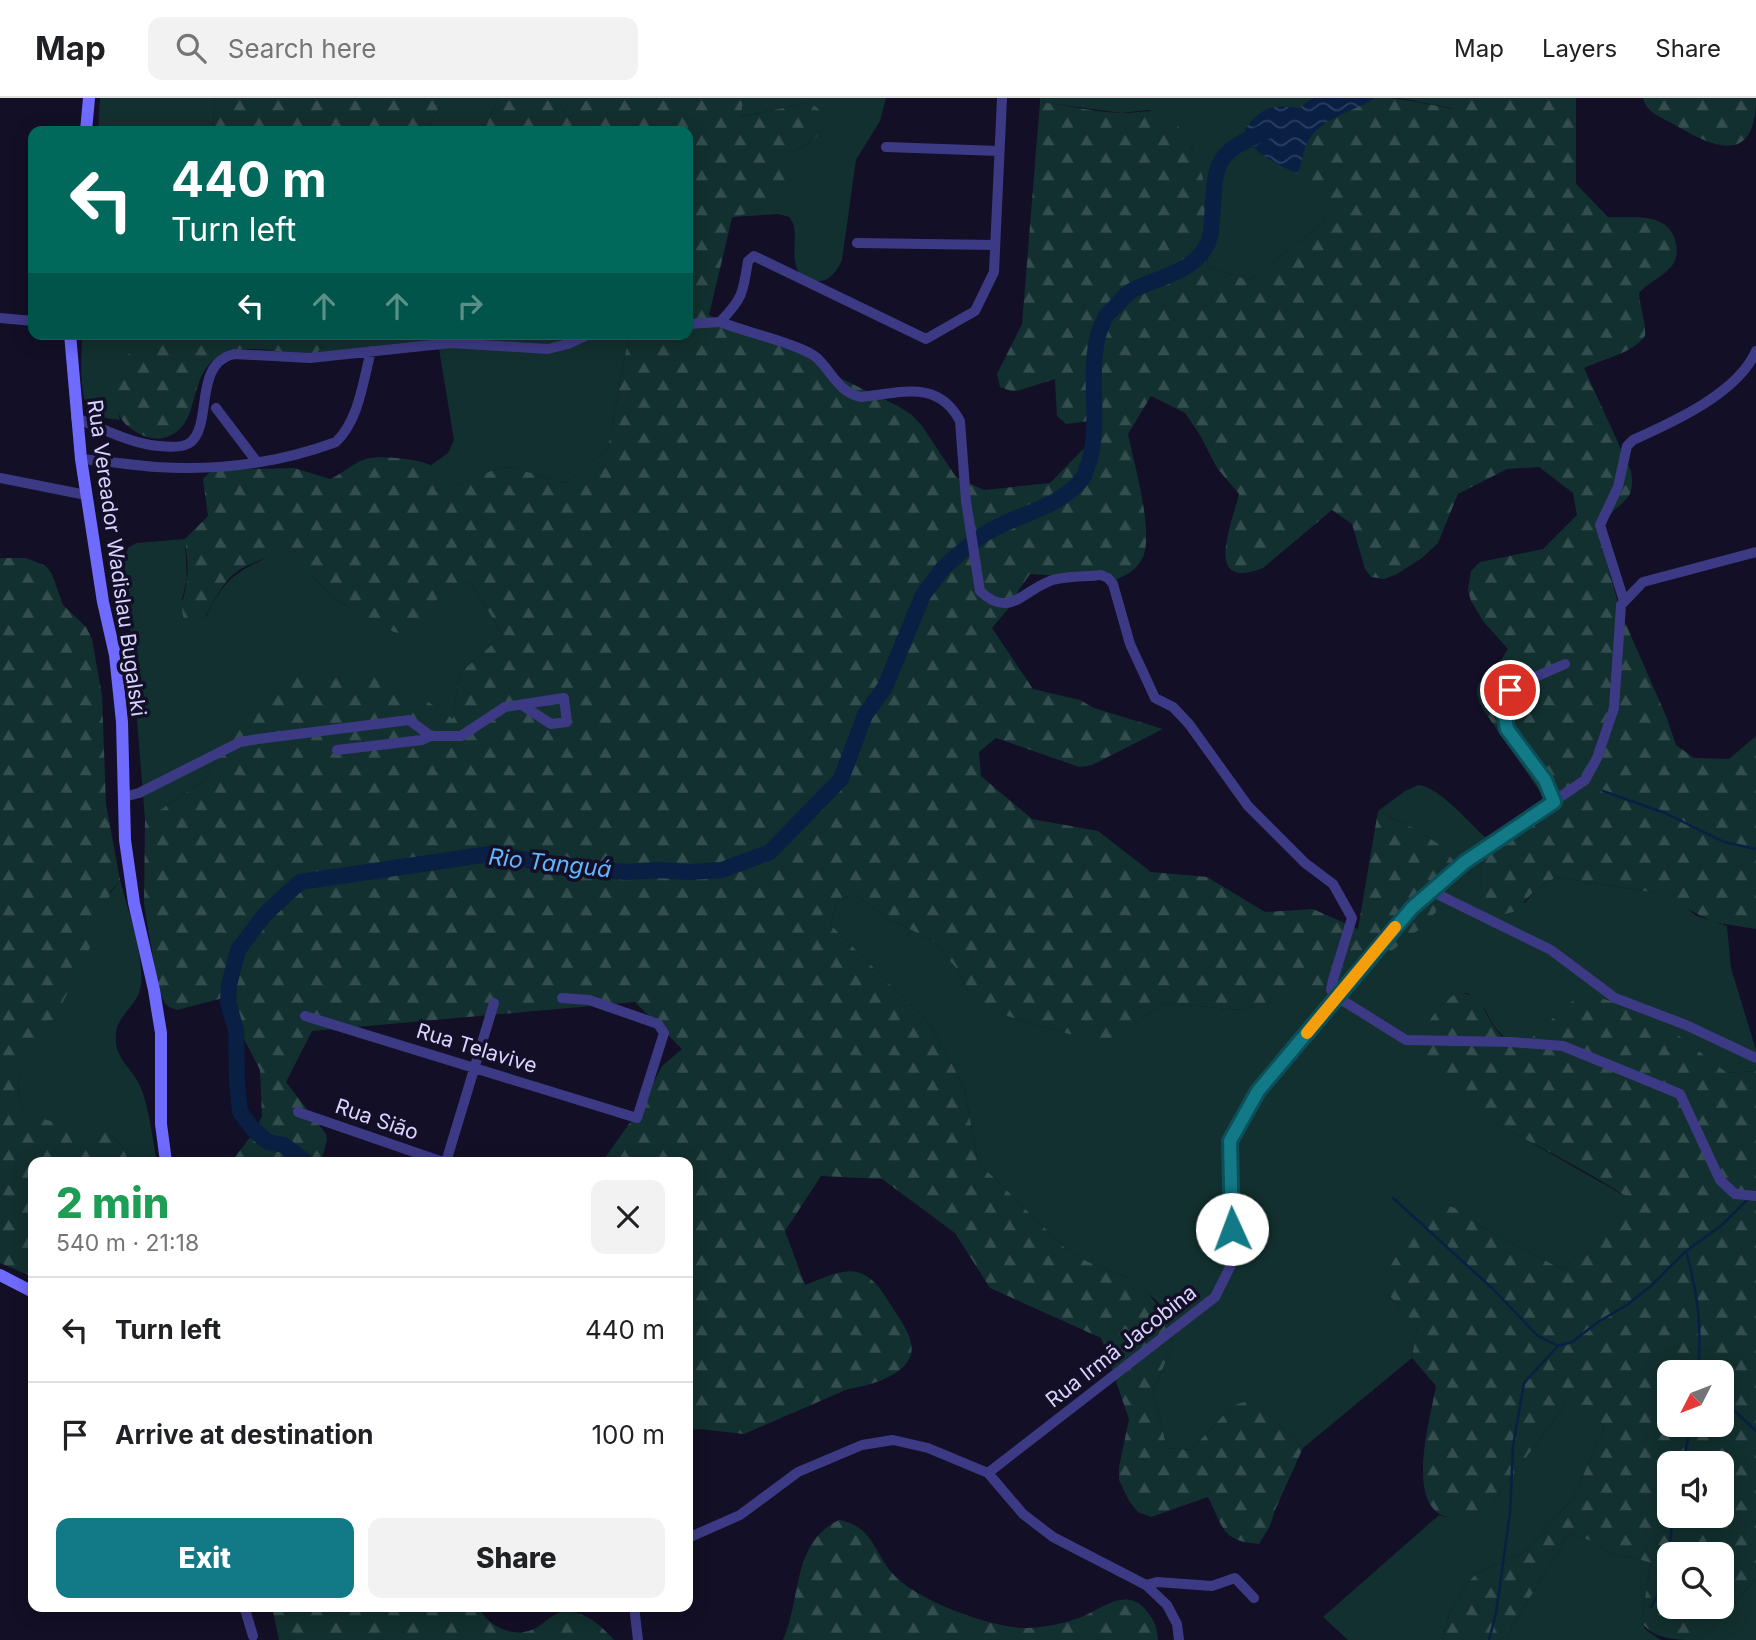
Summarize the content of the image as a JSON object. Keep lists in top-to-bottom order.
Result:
{
  "streets": {
    "main road": ["Rua Vereador Wadislau Bugalski"],
    "street": ["Rua Telavive", "Rua Sião", "Rua Irmã Jacobina"]
  },
  "water": ["Rio Tanguá"],
  "north": "bottom left",
  "page": {
    "header": "Map",
    "search": "Search here",
    "nav": ["Map", "Layers", "Share"],
    "turn": ["440 m", "Turn left"],
    "heading": ["2 min", "540 m · 21:18"],
    "list": [
      {
        "name": "Turn left",
        "value": "440 m"
      },
      {
        "name": "Arrive at destination",
        "value": "100 m"
      }
    ],
    "buttons": ["Exit", "Share"]
  }
}
